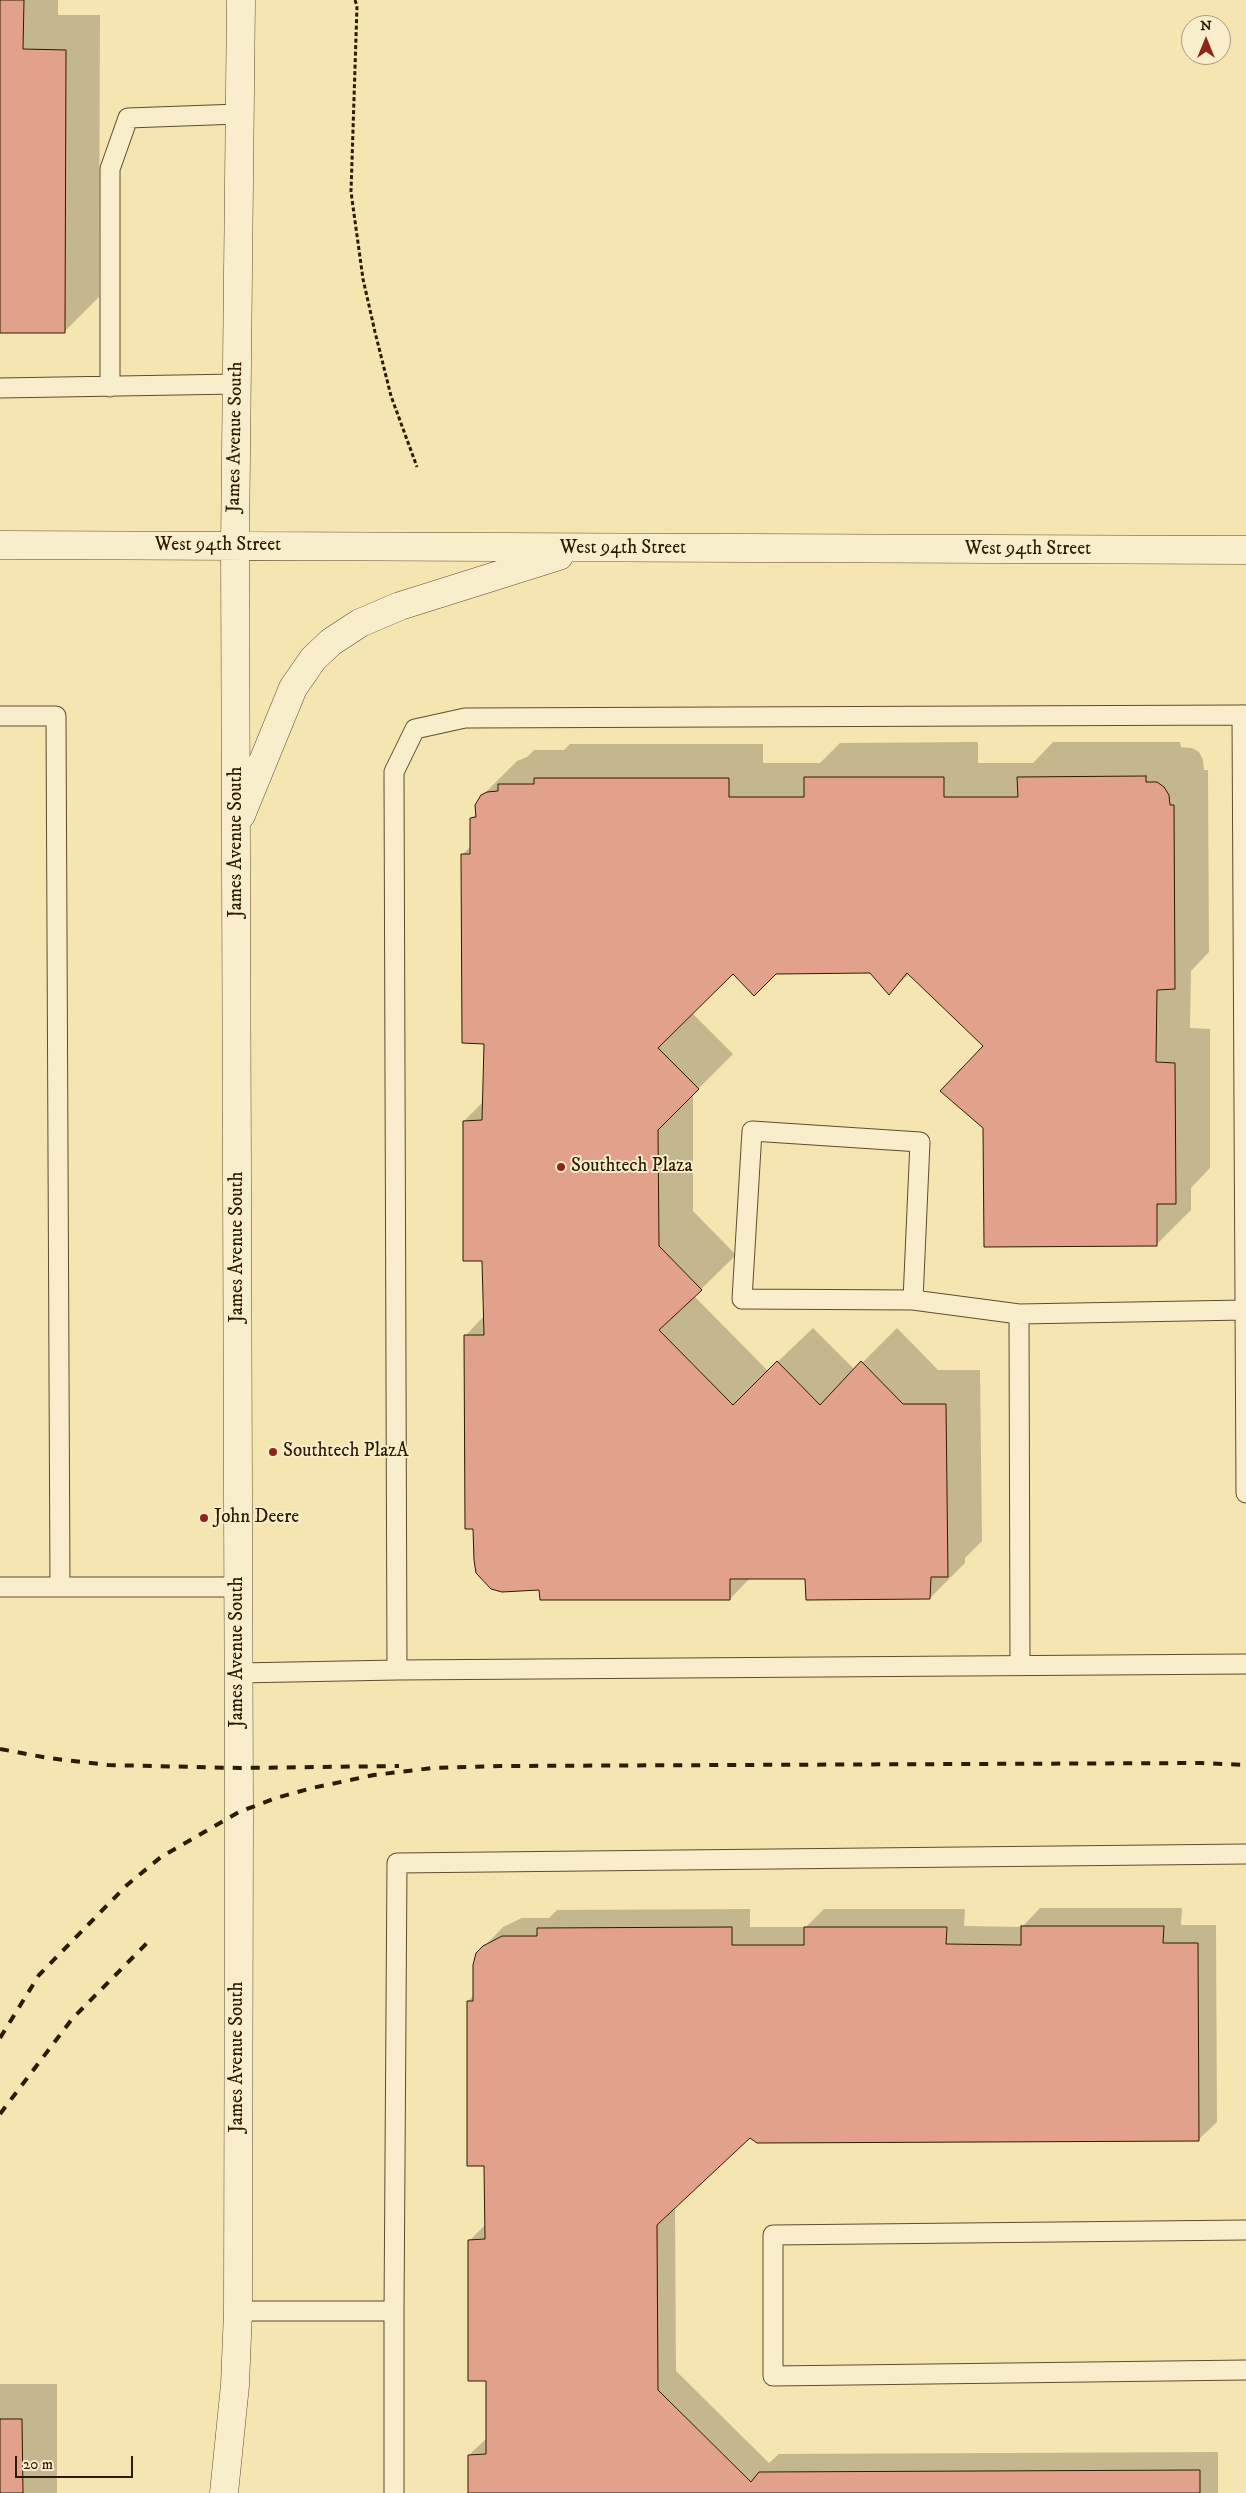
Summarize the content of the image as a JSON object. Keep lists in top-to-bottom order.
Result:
{
  "streets": {
    "street": ["James Avenue South", "West 94th Street"]
  },
  "crossings": [
    ["James Avenue South", "West 94th Street"]
  ],
  "places": ["Southtech Plaza", "Southtech PlazA", "John Deere"],
  "scale_bar": "20 m",
  "north": "top"
}
